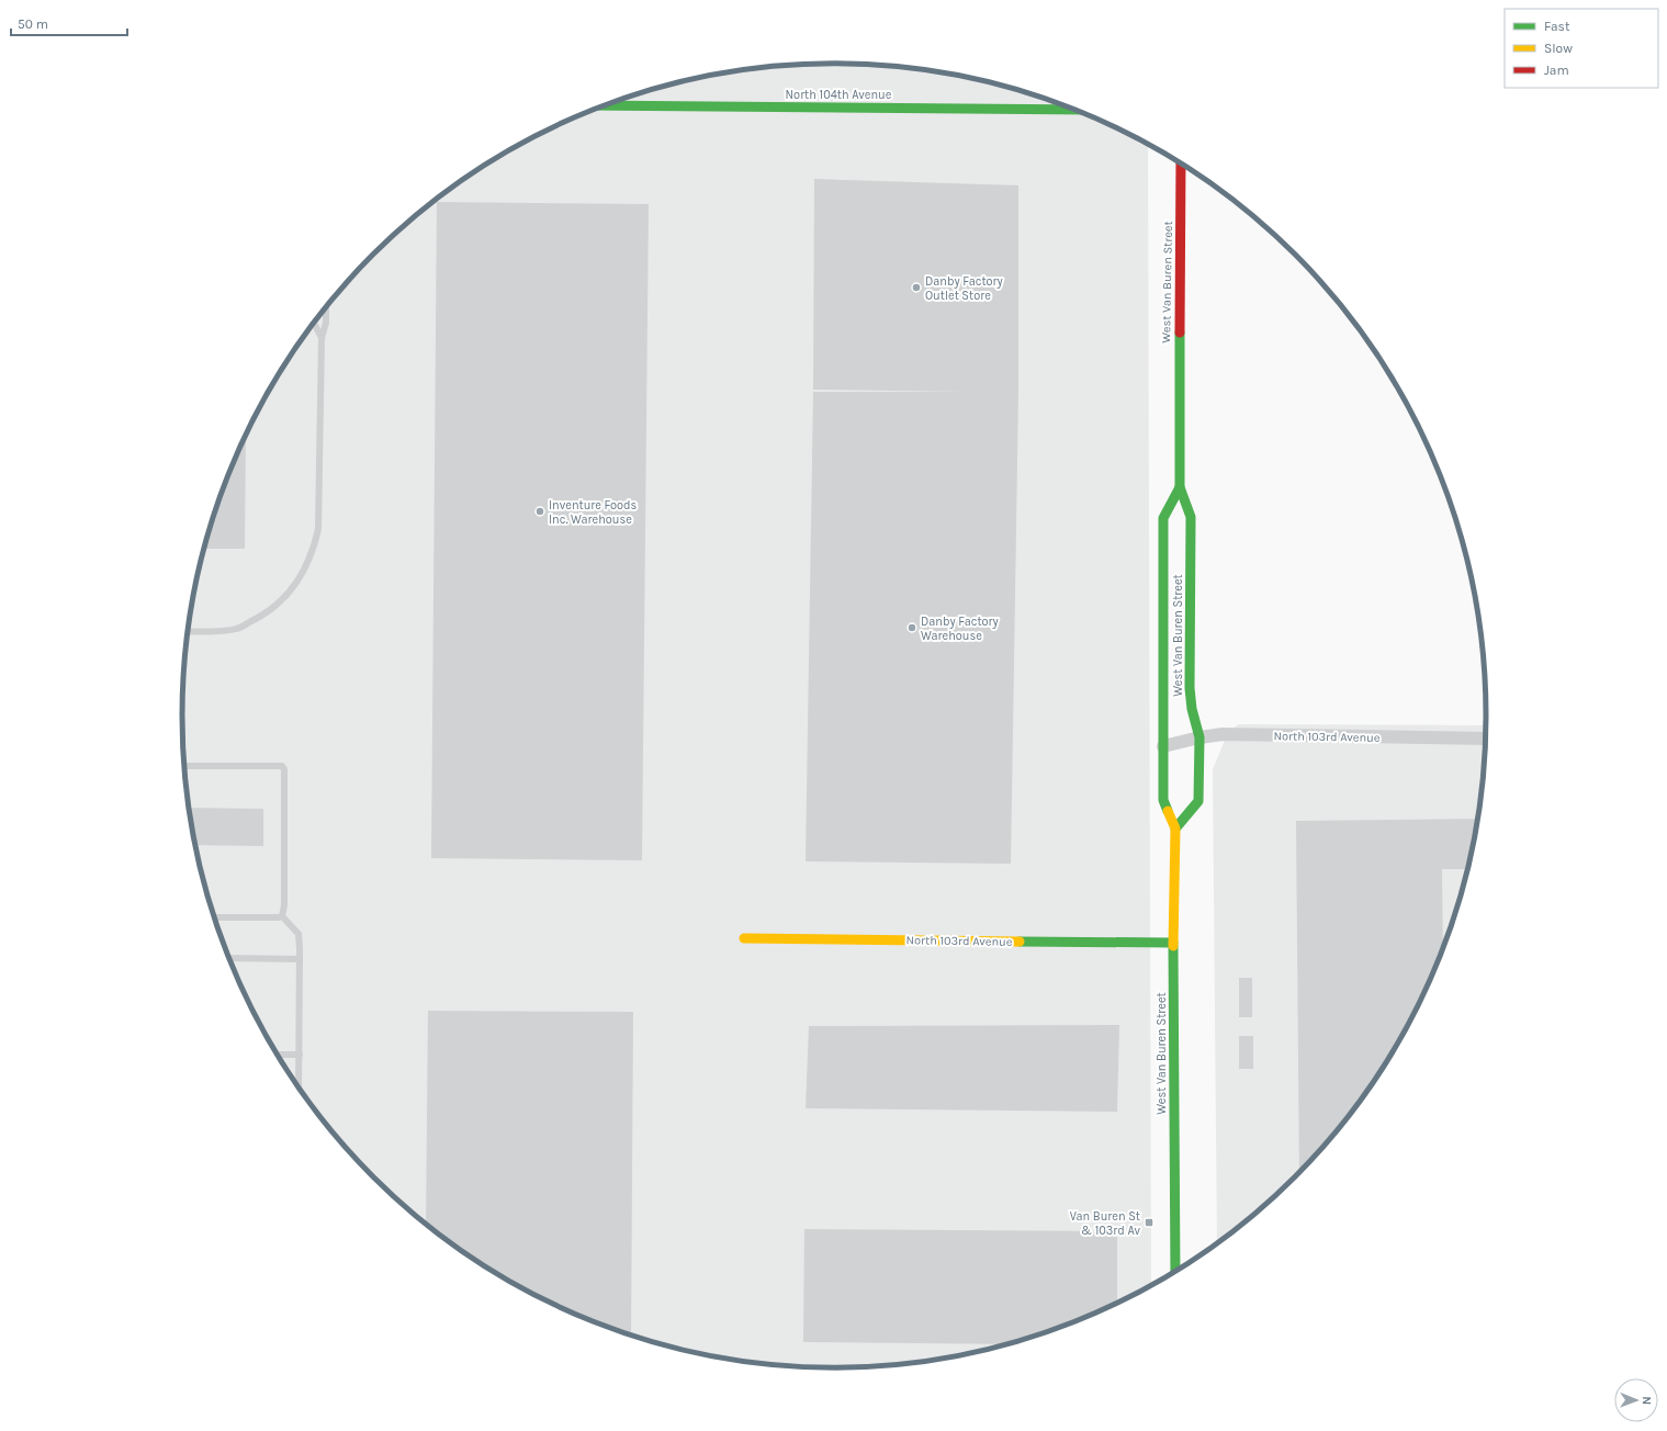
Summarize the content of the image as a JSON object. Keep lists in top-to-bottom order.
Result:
{
  "streets": {
    "main road": ["North 104th Avenue", "West Van Buren Street", "North 103rd Avenue"]
  },
  "crossings": [
    ["West Van Buren Street", "North 103rd Avenue"]
  ],
  "places": {
    "other": ["Danby Factory Outlet Store", "Inventure Foods Inc. Warehouse", "Danby Factory Warehouse"],
    "transit": ["Van Buren St & 103rd Av"]
  },
  "legend": ["Fast", "Slow", "Jam"],
  "scale_bar": "50 m",
  "north": "right"
}
